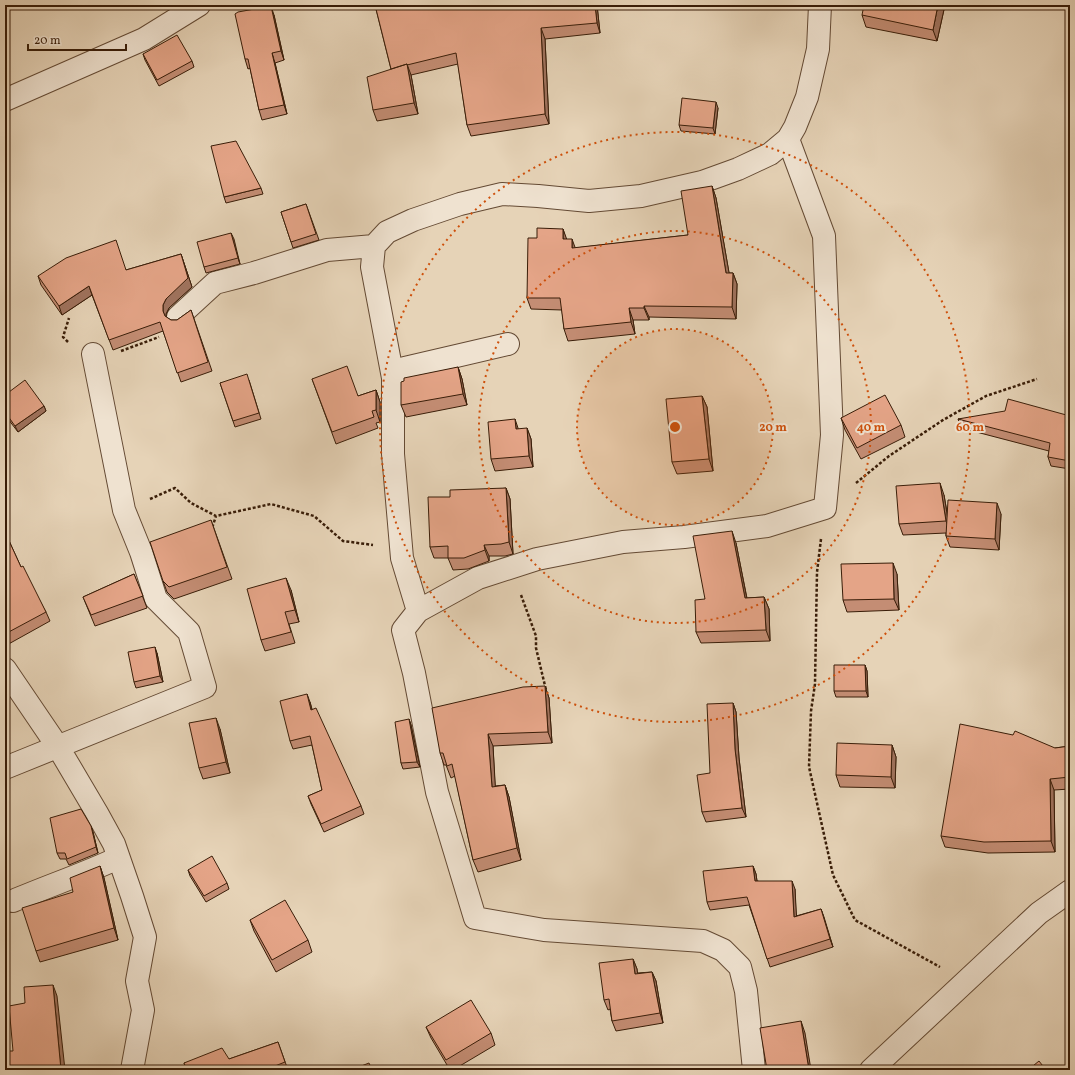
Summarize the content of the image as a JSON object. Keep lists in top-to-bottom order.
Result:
{
  "scale_bar": "20 m",
  "rings": ["20 m", "40 m", "60 m"]
}
